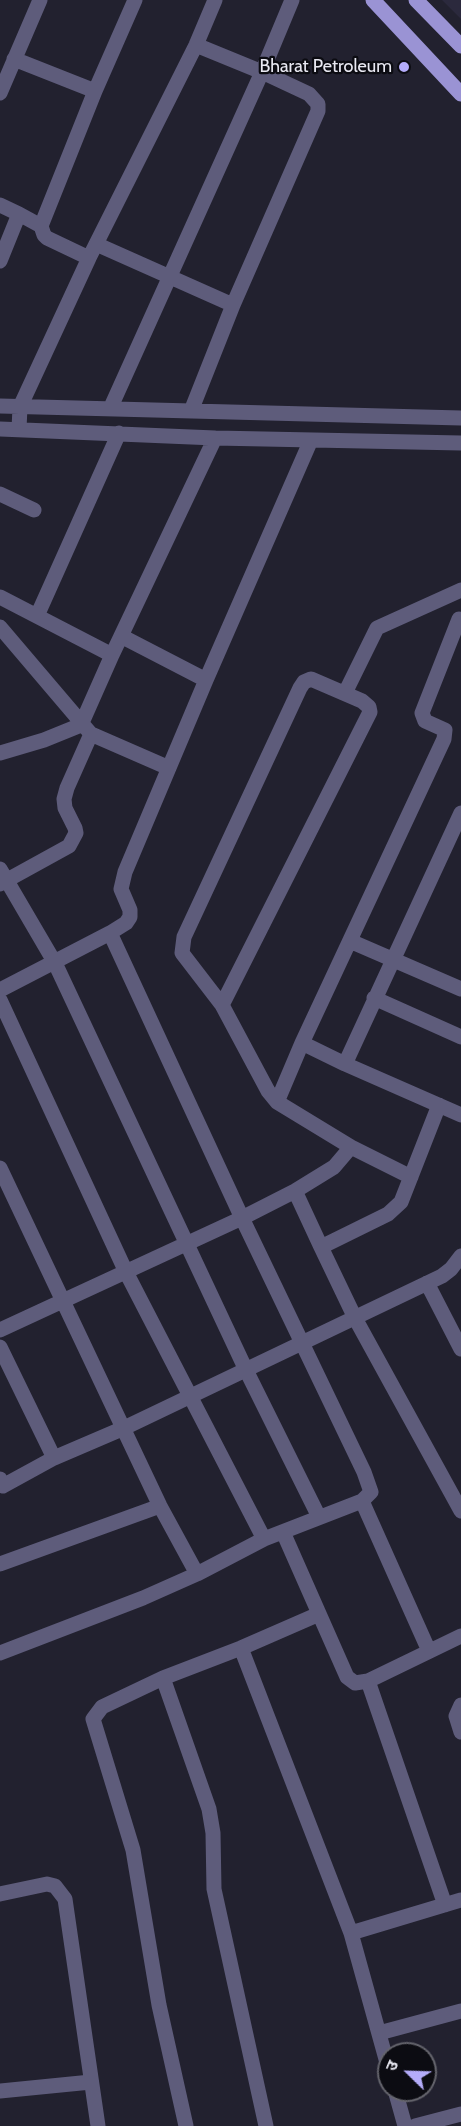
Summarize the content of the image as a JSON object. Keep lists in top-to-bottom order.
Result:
{
  "places": ["Bharat Petroleum"],
  "north": "top left"
}
